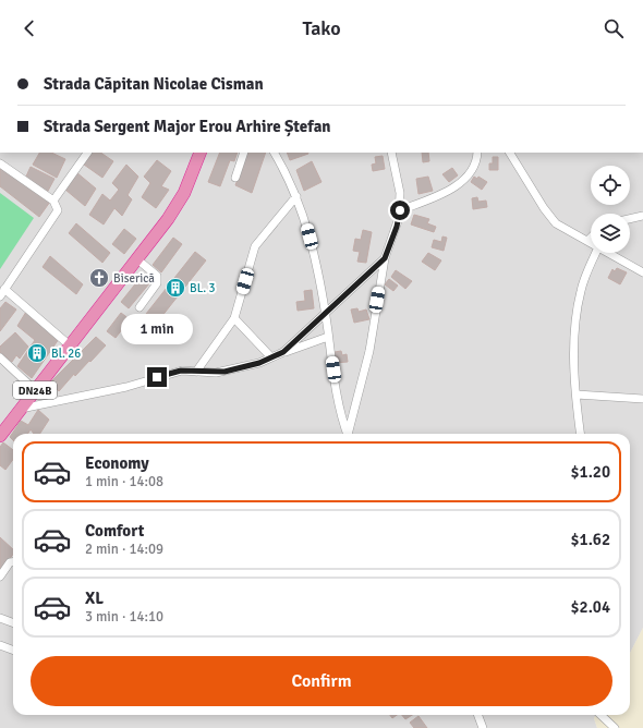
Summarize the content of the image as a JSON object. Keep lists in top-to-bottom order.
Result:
{
  "streets": {
    "highway": ["DN24B"]
  },
  "places": {
    "church": ["Biserică"],
    "building": ["BL. 3", "Bl. 26"]
  },
  "page": {
    "header": "Tako",
    "banner": ["Strada Căpitan Nicolae Cisman", "Strada Sergent Major Erou Arhire Ștefan"],
    "bubble": "1 min",
    "list": [
      {
        "name": "Economy",
        "note": "1 min · 14:08",
        "value": "$1.20"
      },
      {
        "name": "Comfort",
        "note": "2 min · 14:09",
        "value": "$1.62"
      },
      {
        "name": "XL",
        "note": "3 min · 14:10",
        "value": "$2.04"
      }
    ],
    "buttons": "Confirm"
  }
}
